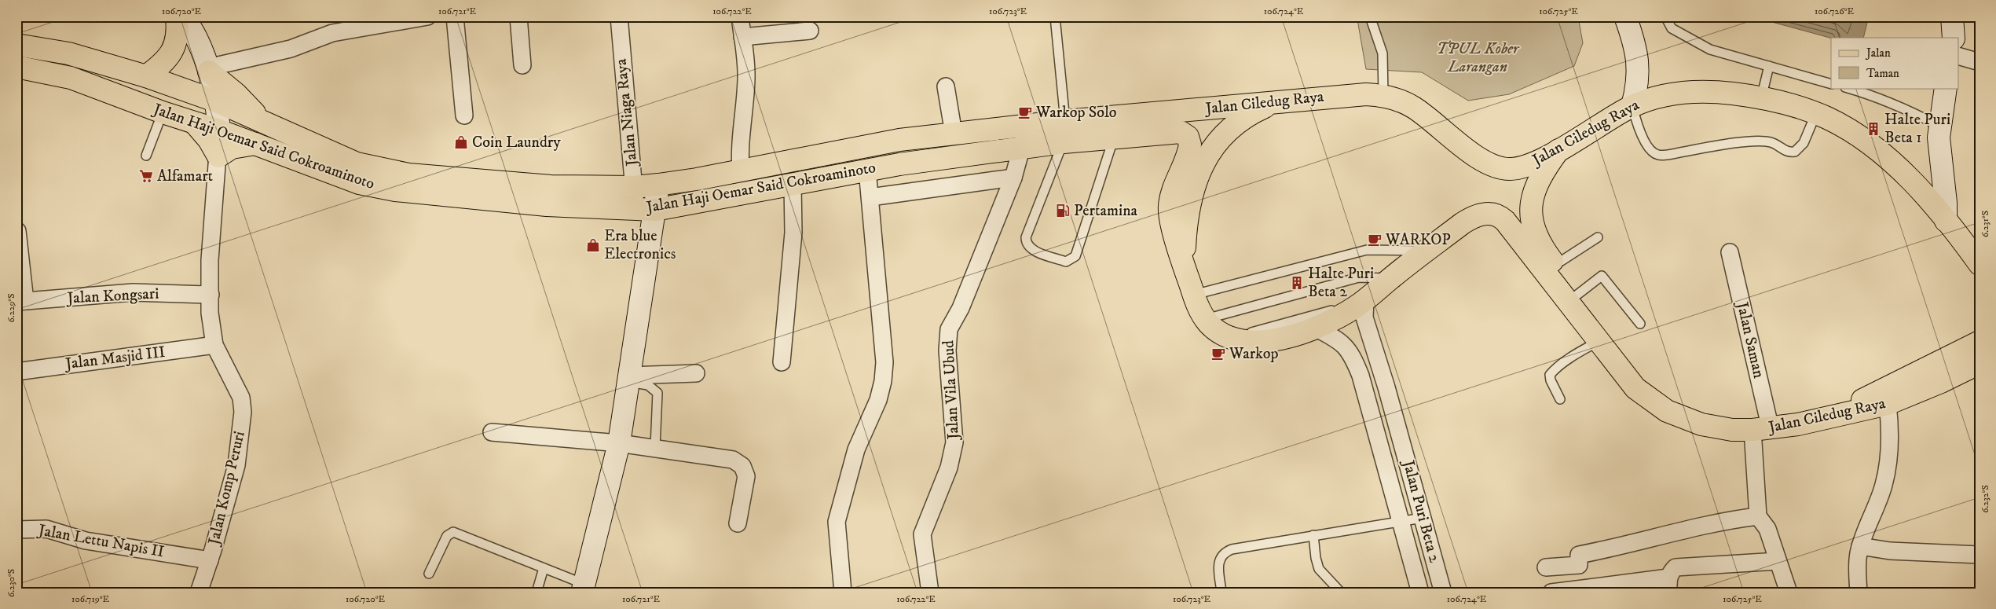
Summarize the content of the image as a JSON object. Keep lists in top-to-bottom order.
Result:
{
  "streets": {
    "main road": ["Jalan Ciledug Raya", "Jalan Haji Oemar Said Cokroaminoto"],
    "street": [
      "Jalan Niaga Raya",
      "Jalan Kongsari",
      "Jalan Saman",
      "Jalan Masjid III",
      "Jalan Vila Ubud",
      "Jalan Komp Peruri",
      "Jalan Puri Beta 2",
      "Jalan Lettu Napis II"
    ]
  },
  "crossings": [
    ["Jalan Ciledug Raya", "Jalan Haji Oemar Said Cokroaminoto"],
    ["Jalan Ciledug Raya", "Jalan Saman"],
    ["Jalan Niaga Raya", "Jalan Haji Oemar Said Cokroaminoto"],
    ["Jalan Haji Oemar Said Cokroaminoto", "Jalan Vila Ubud"],
    ["Jalan Haji Oemar Said Cokroaminoto", "Jalan Komp Peruri"],
    ["Jalan Kongsari", "Jalan Komp Peruri"],
    ["Jalan Masjid III", "Jalan Komp Peruri"],
    ["Jalan Komp Peruri", "Jalan Lettu Napis II"]
  ],
  "parks": ["TPUL Kober Larangan"],
  "places": {
    "cafe": ["Warkop Solo", "WARKOP", "Warkop"],
    "building": ["Halte Puri Beta 1", "Halte Puri Beta 2"],
    "shop": ["Coin Laundry", "Era blue Electronics"],
    "supermarket": ["Alfamart"],
    "fuel station": ["Pertamina"]
  },
  "legend": ["Jalan", "Taman"],
  "coordinates": [
    "106.720°E",
    "106.721°E",
    "106.722°E",
    "106.723°E",
    "106.724°E",
    "106.725°E",
    "106.726°E",
    "6.231°S",
    "6.229°S",
    "6.232°S",
    "6.230°S",
    "106.719°E"
  ]
}
